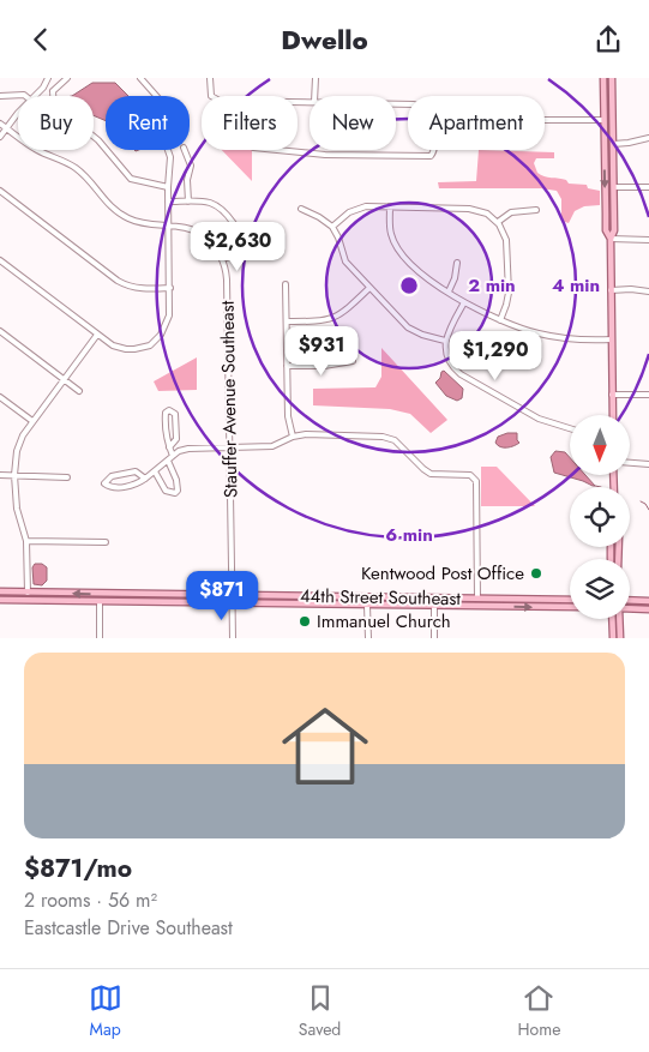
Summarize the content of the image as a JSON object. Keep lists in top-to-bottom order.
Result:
{
  "streets": {
    "main road": ["44th Street Southeast"],
    "street": ["Stauffer Avenue Southeast"]
  },
  "crossings": [
    ["Stauffer Avenue Southeast", "44th Street Southeast"]
  ],
  "places": ["Kentwood Post Office", "Immanuel Church"],
  "north": "bottom",
  "page": {
    "header": "Dwello",
    "chip": [
      "Buy",
      "Rent",
      "Filters",
      "New",
      "Apartment"
    ],
    "price": [
      "$2,630",
      "$931",
      "$1,290",
      "$871"
    ],
    "list": [
      {
        "name": "$871/mo",
        "note": "2 rooms · 56 m² · Eastcastle Drive Southeast"
      }
    ],
    "tabs": ["Map", "Saved", "Home"]
  },
  "rings": ["2 min", "4 min", "6 min"]
}
